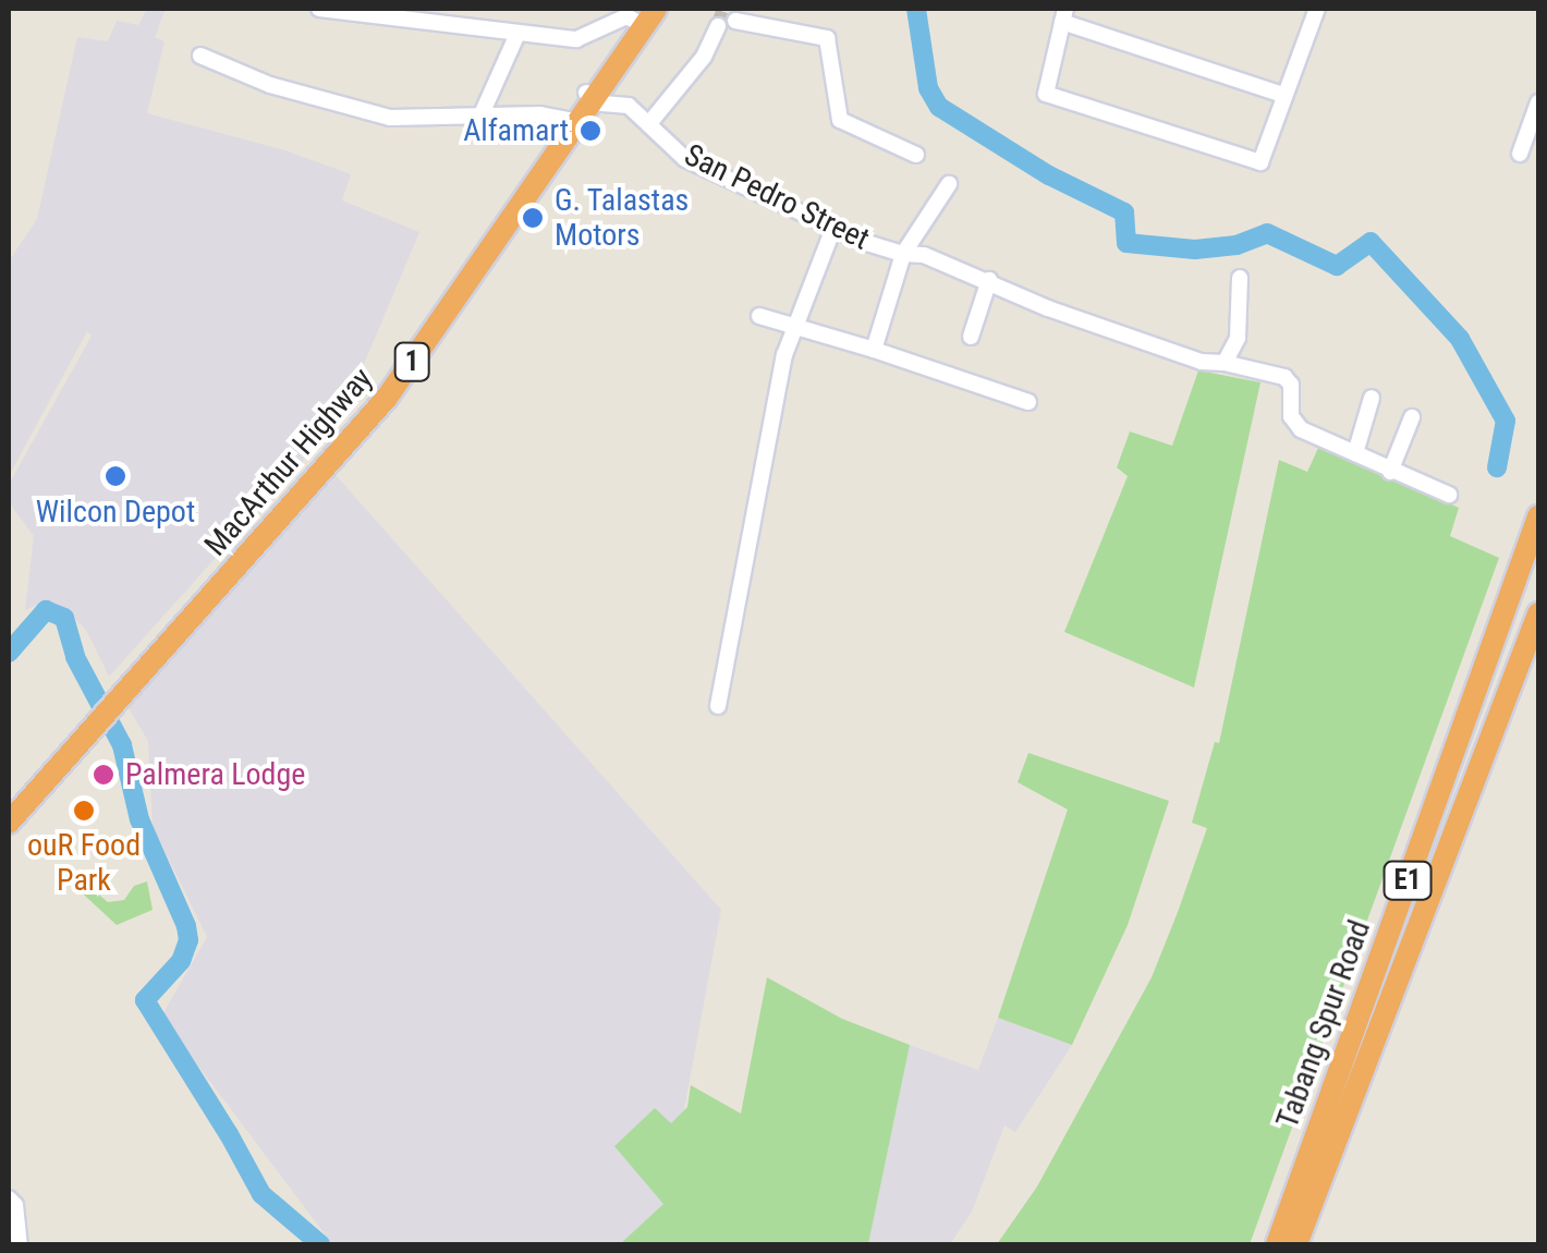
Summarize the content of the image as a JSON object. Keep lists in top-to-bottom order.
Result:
{
  "streets": {
    "highway": [
      "1",
      "MacArthur Highway",
      "E1",
      "Tabang Spur Road"
    ],
    "street": ["San Pedro Street"]
  },
  "crossings": [
    ["San Pedro Street", "MacArthur Highway"]
  ],
  "places": [
    "Alfamart",
    "G. Talastas Motors",
    "Wilcon Depot",
    "Palmera Lodge",
    "ouR Food Park"
  ]
}
